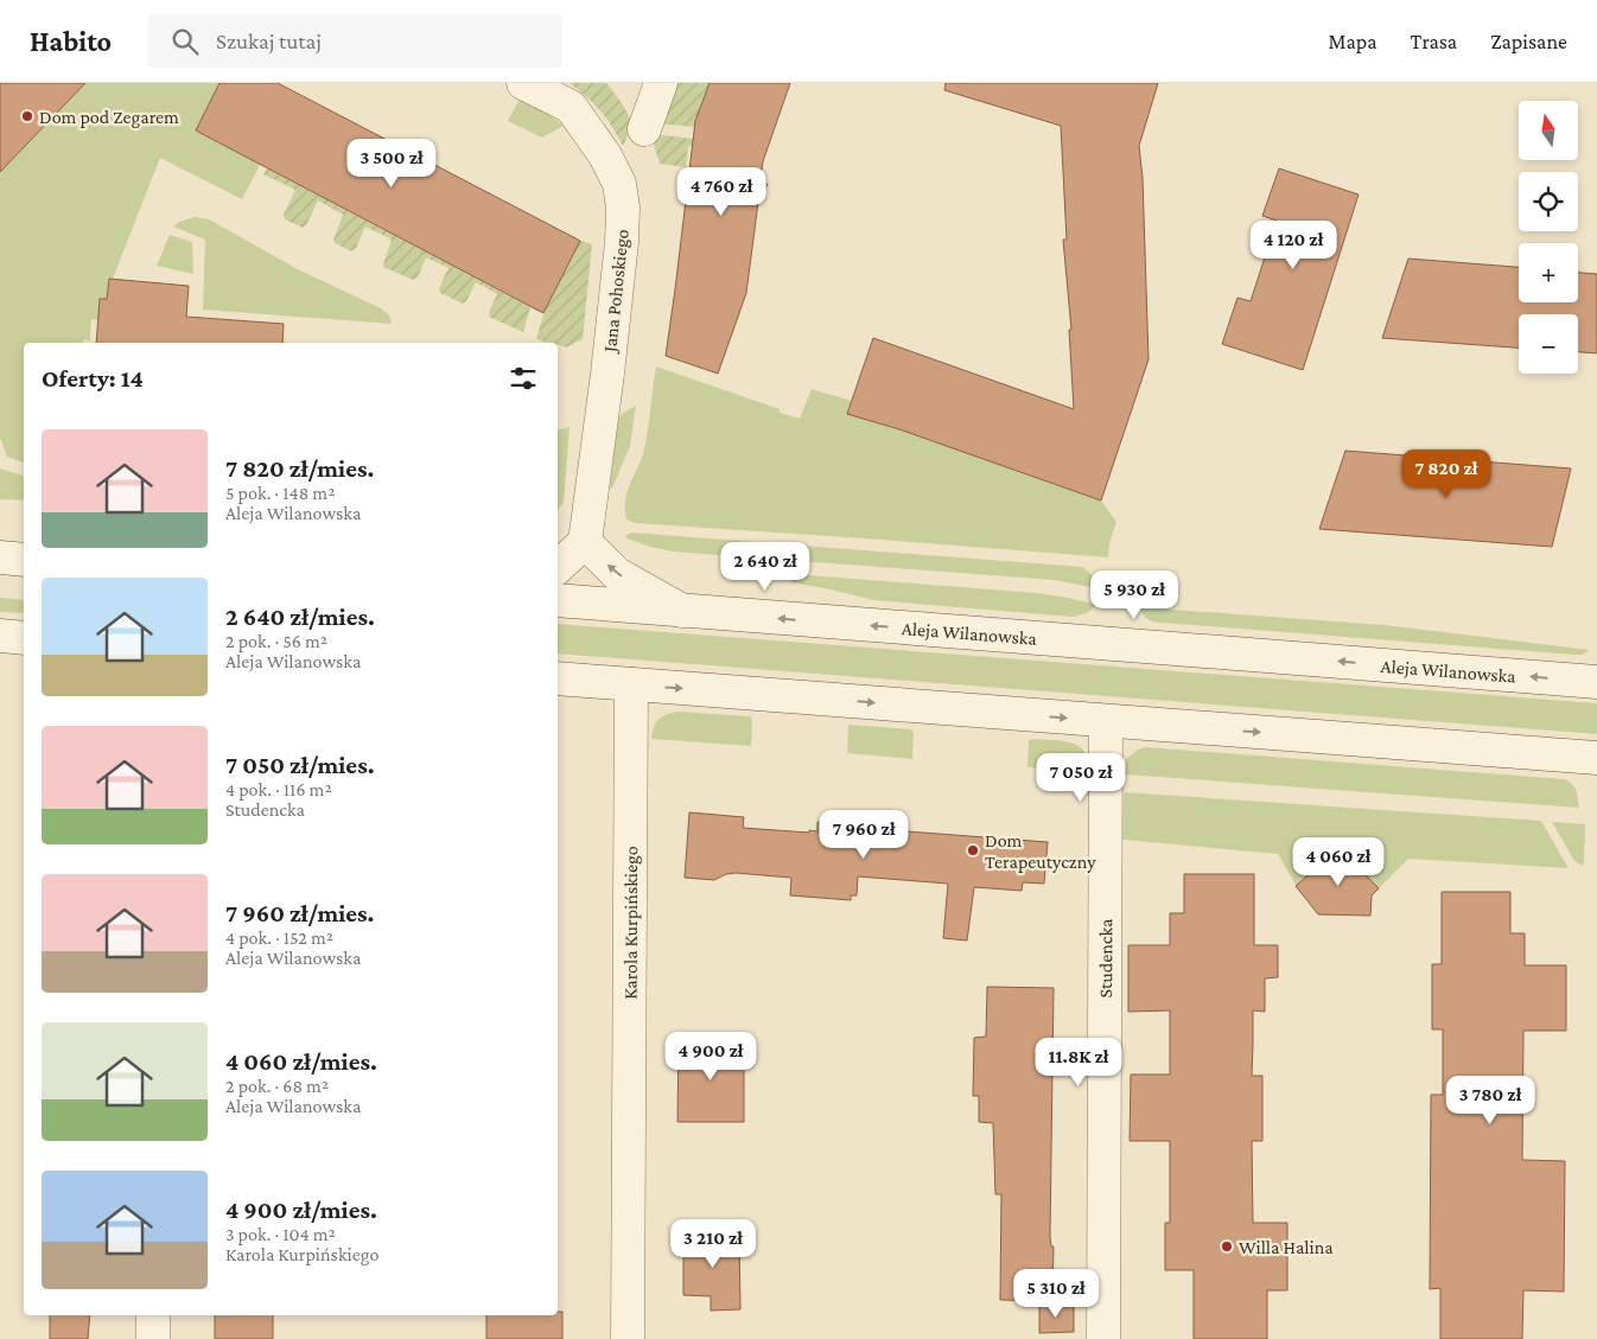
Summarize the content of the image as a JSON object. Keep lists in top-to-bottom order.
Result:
{
  "streets": {
    "main road": [
      "Jana Pohoskiego",
      "Aleja Wilanowska",
      "Karola Kurpińskiego",
      "Studencka"
    ]
  },
  "places": ["Dom pod Zegarem", "Dom Terapeutyczny", "Willa Halina"],
  "north": "top",
  "page": {
    "header": "Habito",
    "search": "Szukaj tutaj",
    "nav": ["Mapa", "Trasa", "Zapisane"],
    "map_buttons": ["+", "−"],
    "price": [
      "3 500 zł",
      "4 760 zł",
      "4 120 zł",
      "7 820 zł",
      "2 640 zł",
      "5 930 zł",
      "7 050 zł",
      "7 960 zł",
      "4 060 zł",
      "4 900 zł",
      "11.8K zł",
      "3 780 zł",
      "3 210 zł",
      "5 310 zł"
    ],
    "heading": "Oferty: 14",
    "list": [
      {
        "name": "7 820 zł/mies.",
        "note": "5 pok. · 148 m² · Aleja Wilanowska"
      },
      {
        "name": "2 640 zł/mies.",
        "note": "2 pok. · 56 m² · Aleja Wilanowska"
      },
      {
        "name": "7 050 zł/mies.",
        "note": "4 pok. · 116 m² · Studencka"
      },
      {
        "name": "7 960 zł/mies.",
        "note": "4 pok. · 152 m² · Aleja Wilanowska"
      },
      {
        "name": "4 060 zł/mies.",
        "note": "2 pok. · 68 m² · Aleja Wilanowska"
      },
      {
        "name": "4 900 zł/mies.",
        "note": "3 pok. · 104 m² · Karola Kurpińskiego"
      }
    ]
  }
}
